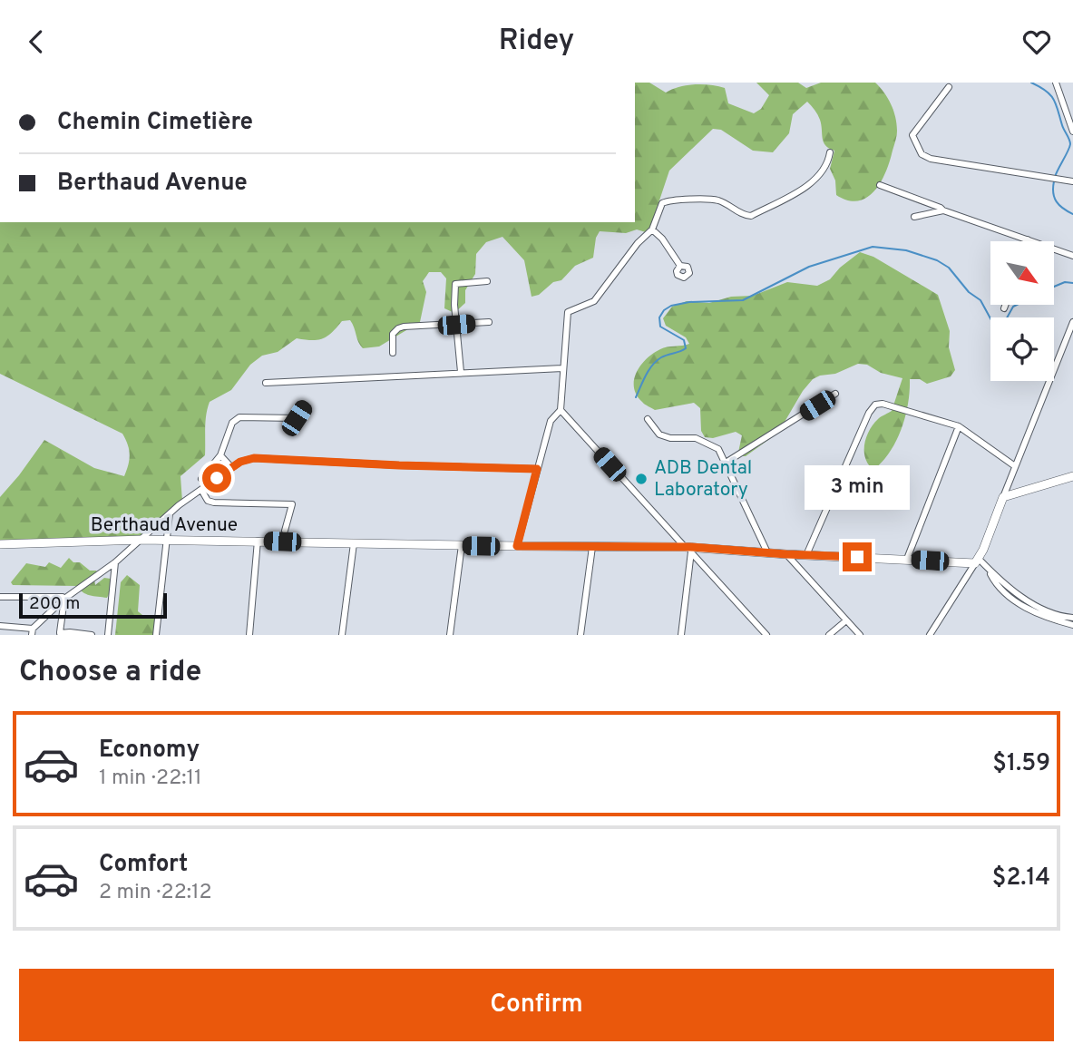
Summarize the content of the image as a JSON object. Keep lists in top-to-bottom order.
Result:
{
  "streets": {
    "street": ["Berthaud Avenue"]
  },
  "places": ["ADB Dental Laboratory"],
  "scale_bar": "200 m",
  "north": "bottom right",
  "page": {
    "header": "Ridey",
    "banner": ["Chemin Cimetière", "Berthaud Avenue"],
    "bubble": "3 min",
    "scale": "200 m",
    "heading": "Choose a ride",
    "list": [
      {
        "name": "Economy",
        "note": "1 min · 22:11",
        "value": "$1.59"
      },
      {
        "name": "Comfort",
        "note": "2 min · 22:12",
        "value": "$2.14"
      }
    ],
    "buttons": "Confirm"
  }
}
